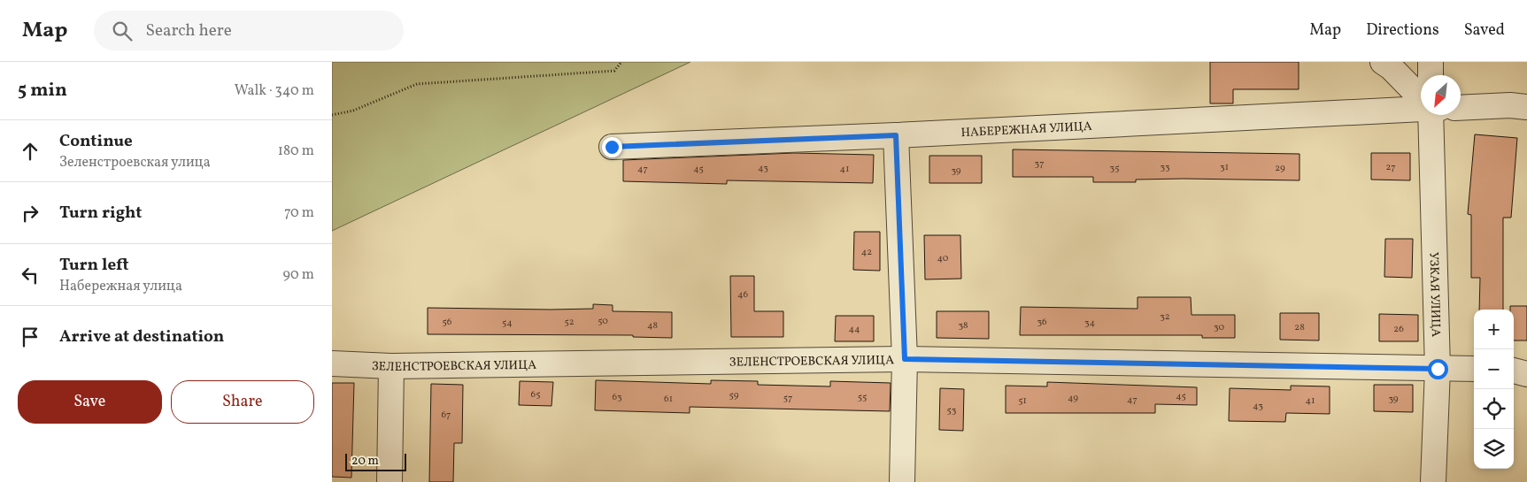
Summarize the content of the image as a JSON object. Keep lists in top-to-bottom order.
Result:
{
  "streets": {
    "street": ["НАБЕРЕЖНАЯ УЛИЦА", "УЗКАЯ УЛИЦА", "ЗЕЛЕНСТРОЕВСКАЯ УЛИЦА"]
  },
  "crossings": [
    ["УЗКАЯ УЛИЦА", "ЗЕЛЕНСТРОЕВСКАЯ УЛИЦА"]
  ],
  "house_numbers": [
    "37",
    "33",
    "31",
    "27",
    "43",
    "35",
    "29",
    "47",
    "45",
    "41",
    "39",
    "42",
    "40",
    "46",
    "32",
    "50",
    "56",
    "52",
    "36",
    "54",
    "34",
    "48",
    "38",
    "30",
    "28",
    "44",
    "26",
    "65",
    "59",
    "45",
    "63",
    "55",
    "57",
    "49",
    "61",
    "39",
    "47",
    "51",
    "41",
    "43",
    "53",
    "67"
  ],
  "scale_bar": "20 m",
  "north": "bottom left",
  "page": {
    "header": "Map",
    "search": "Search here",
    "nav": ["Map", "Directions", "Saved"],
    "heading": ["5 min", "Walk · 340 m"],
    "list": [
      ["Continue", "Зеленстроевская улица", "180 m"],
      ["Turn right", "70 m"],
      ["Turn left", "Набережная улица", "90 m"],
      "Arrive at destination"
    ],
    "map_buttons": ["+", "−"],
    "buttons": ["Save", "Share"],
    "scale": "20 m"
  }
}
